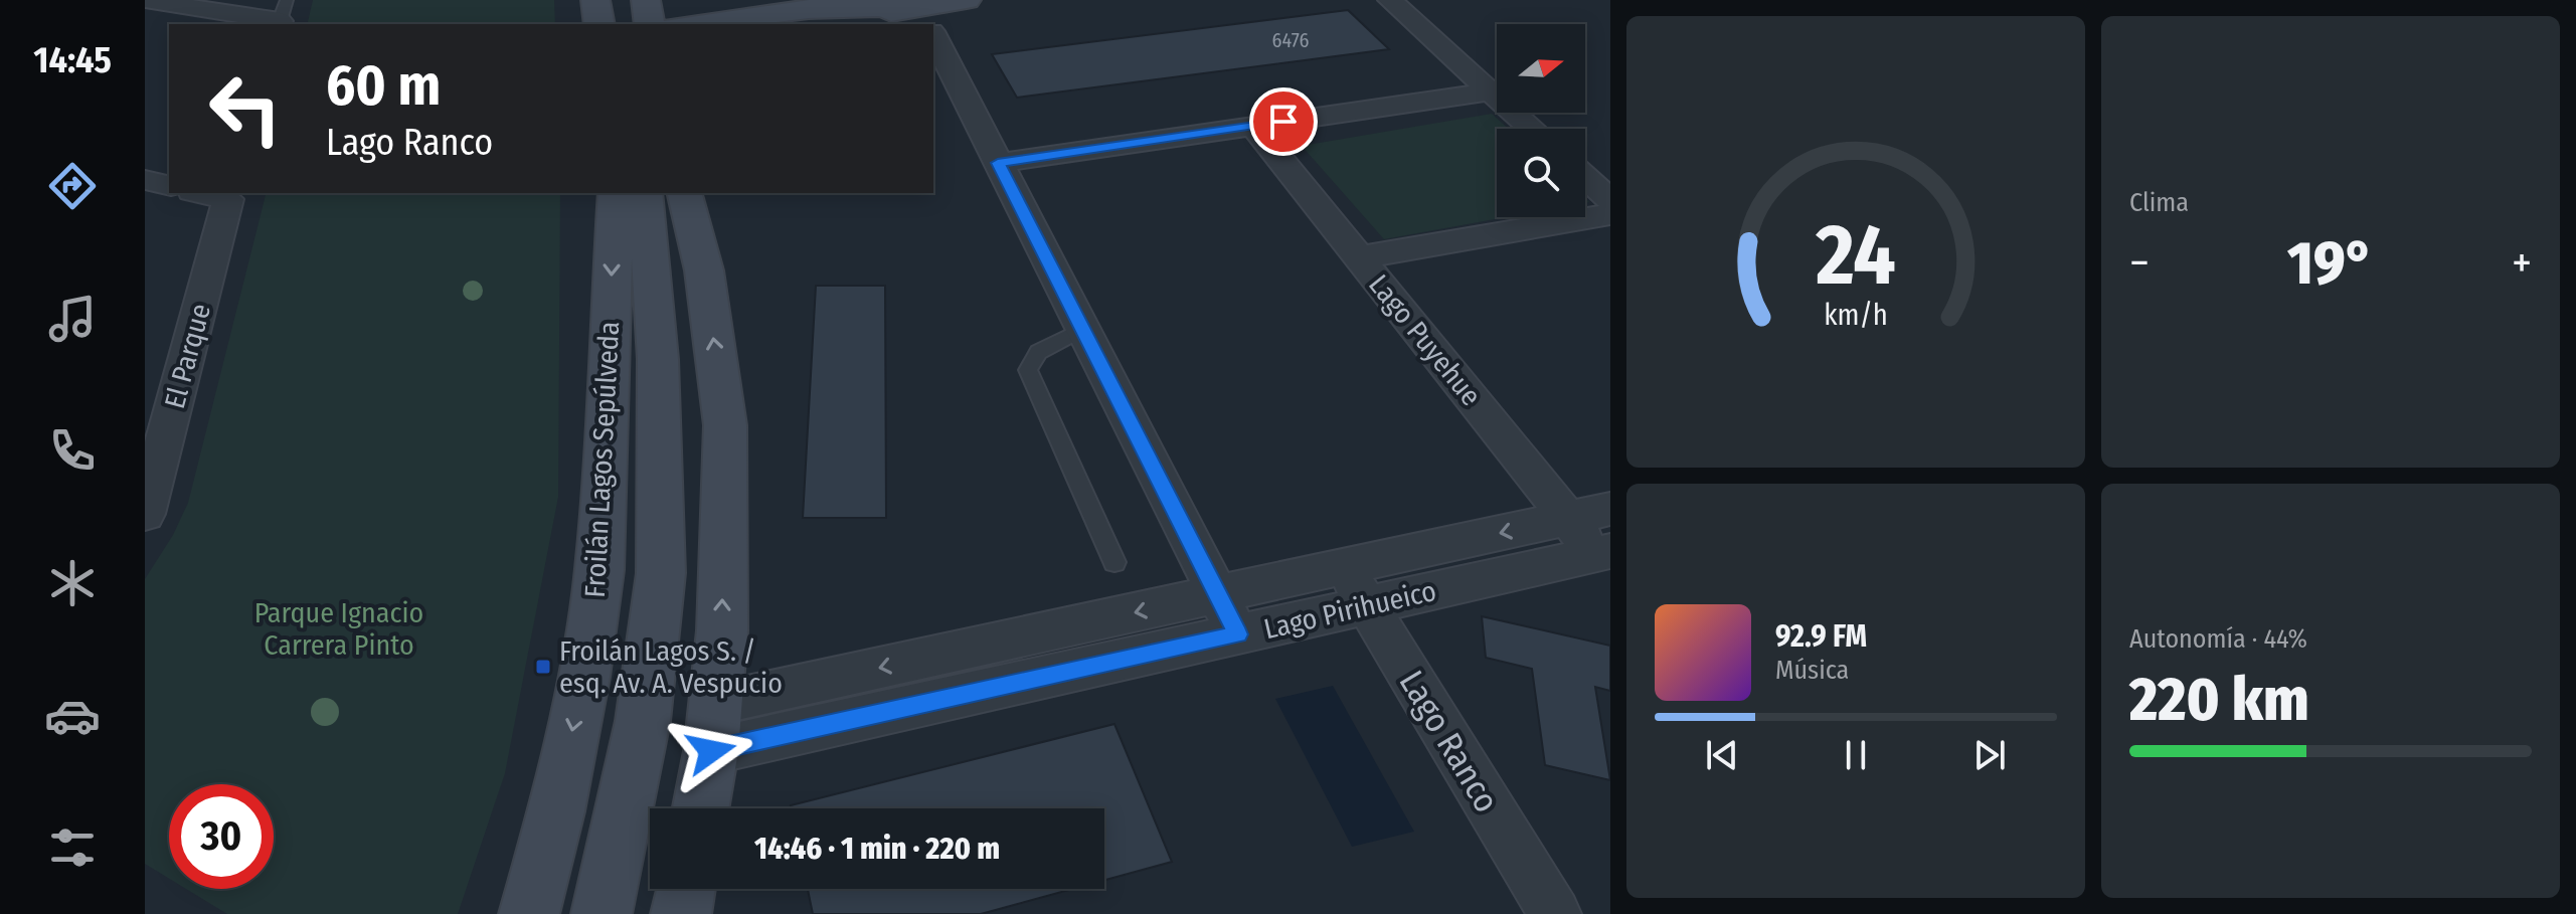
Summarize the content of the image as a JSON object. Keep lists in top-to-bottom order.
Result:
{
  "streets": {
    "street": [
      "Lago Puyehue",
      "El Parque",
      "Froilán Lagos Sepúlveda",
      "Lago Pirihueico",
      "Lago Ranco"
    ]
  },
  "crossings": [
    ["Lago Puyehue", "Lago Pirihueico"],
    ["Lago Pirihueico", "Lago Ranco"]
  ],
  "parks": ["Parque Ignacio Carrera Pinto"],
  "places": {
    "transit": ["Froilán Lagos S. / esq. Av. A. Vespucio"]
  },
  "house_numbers": ["6476"],
  "north": "right",
  "page": {
    "tabs": "14:45",
    "tile": [
      "Clima",
      ["Autonomía · 44%", "220 km"]
    ],
    "turn": ["60 m", "Lago Ranco"],
    "heat": ["−", "19°", "+"],
    "song": ["92.9 FM", "Música"],
    "limit": "30",
    "trip": "14:46 · 1 min · 220 m",
    "gauge": ["24", "km/h"]
  }
}
